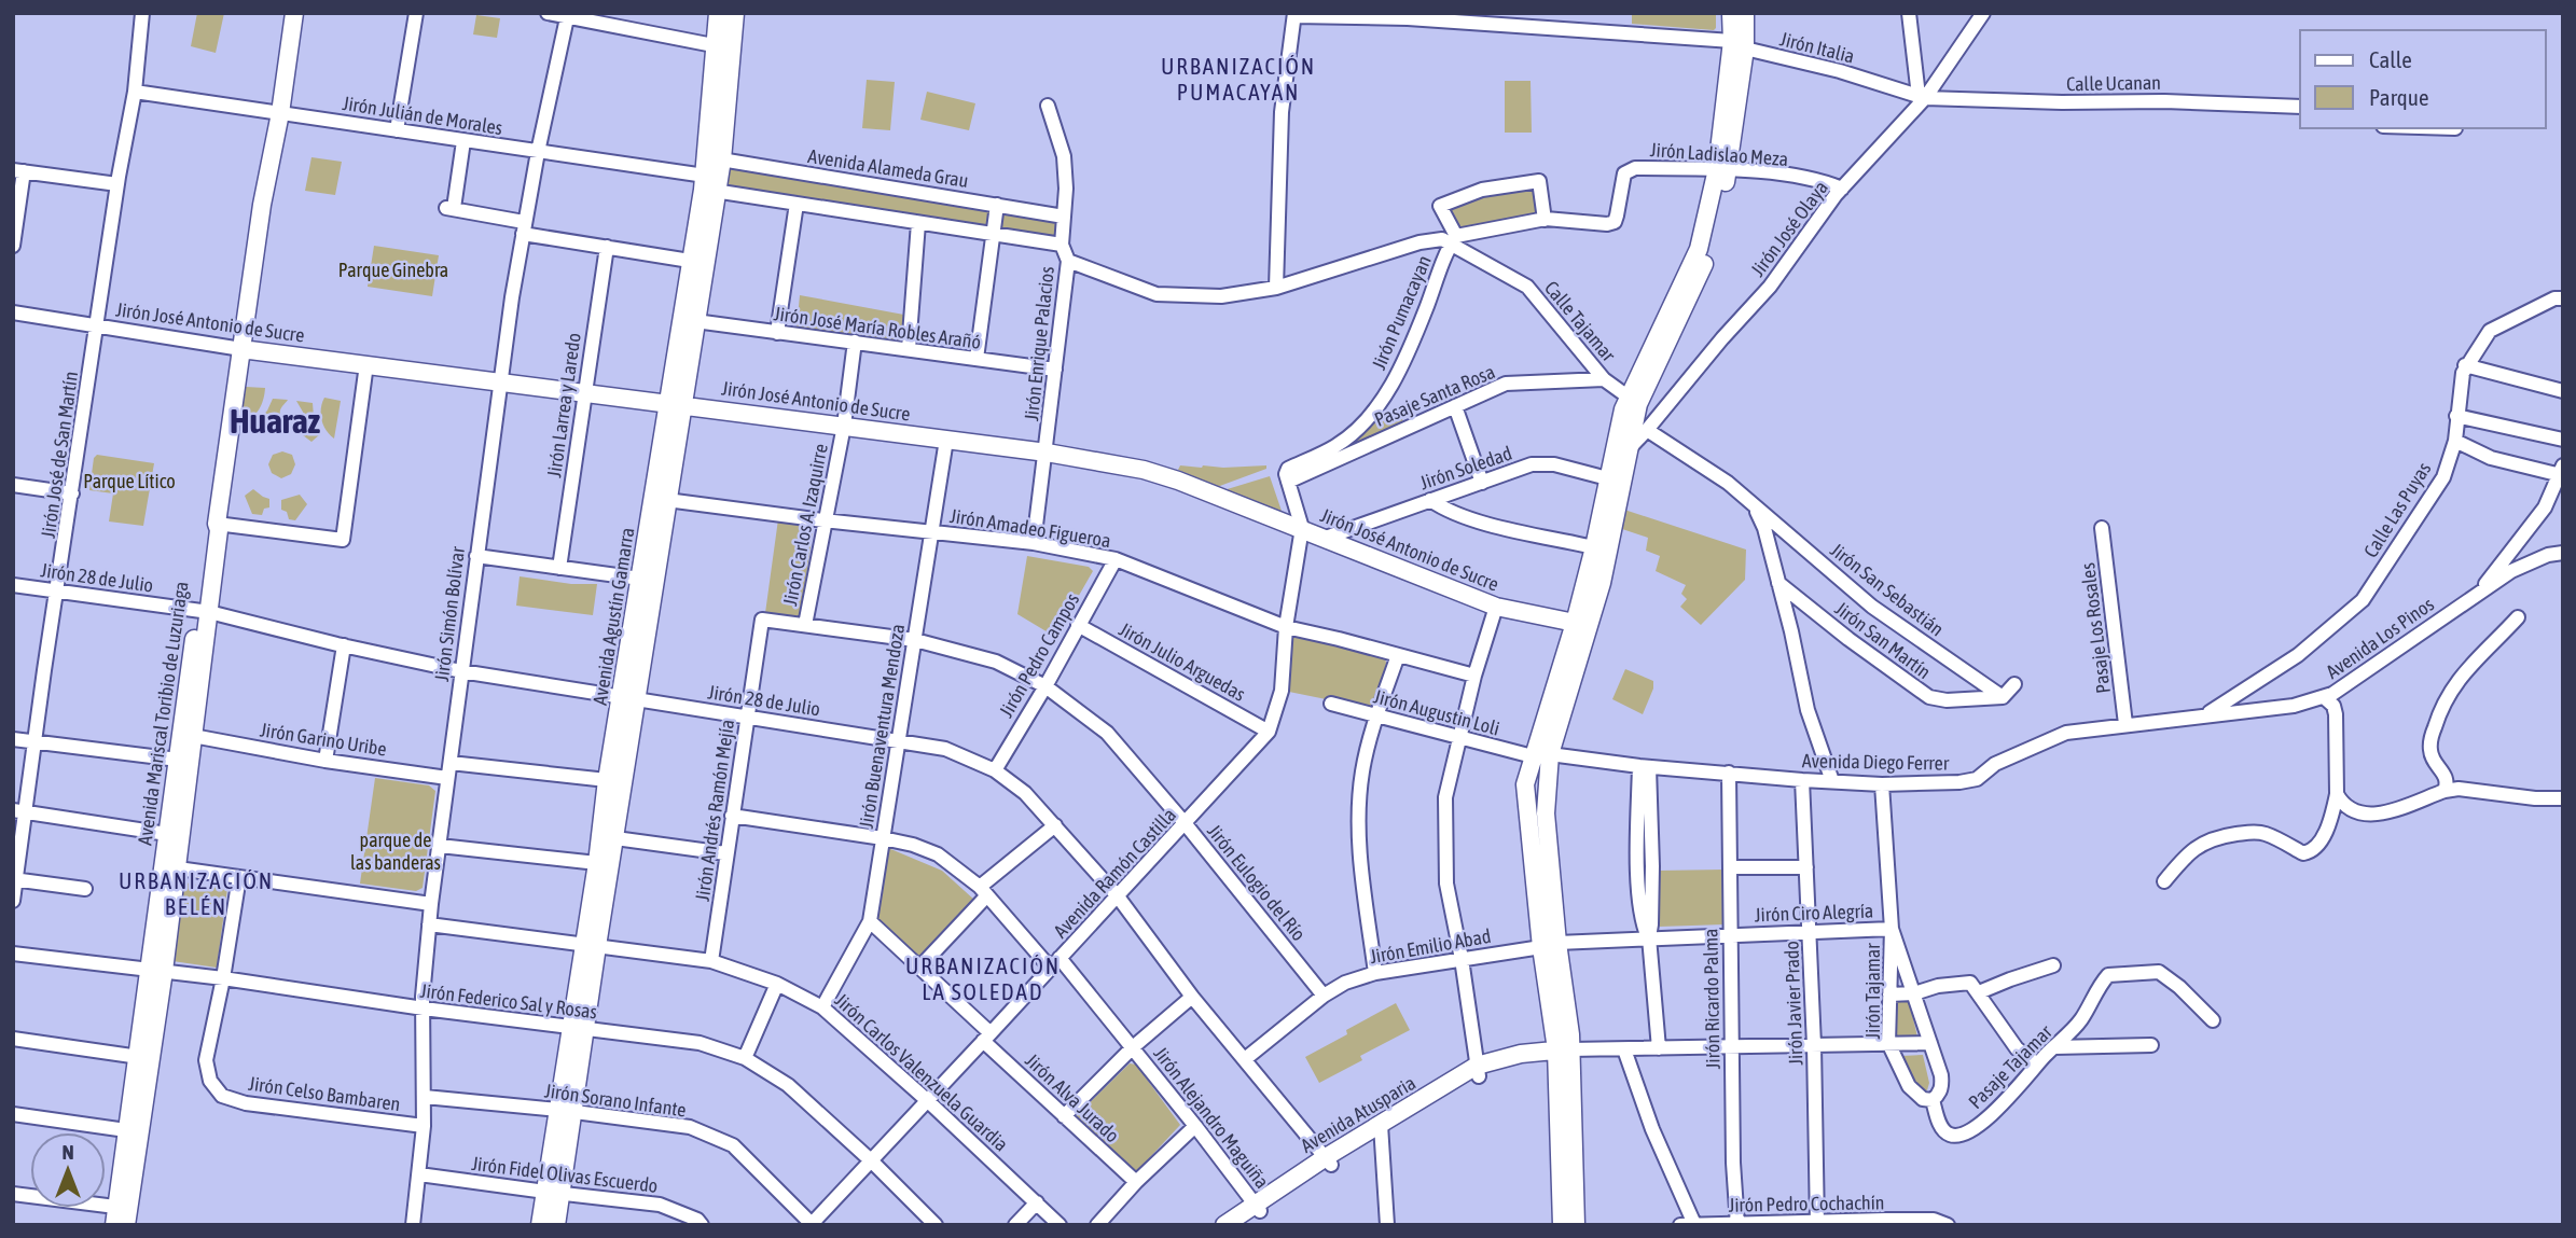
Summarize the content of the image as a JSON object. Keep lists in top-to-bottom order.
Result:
{
  "streets": {
    "main road": [
      "Jirón José Antonio de Sucre",
      "Avenida Agustín Gamarra",
      "Avenida Mariscal Toribio de Luzuriaga",
      "Avenida Atusparia"
    ],
    "street": [
      "Jirón Italia",
      "Calle Ucanan",
      "Jirón Julián de Morales",
      "Jirón Ladislao Meza",
      "Avenida Alameda Grau",
      "Jirón José Olaya",
      "Jirón Pumacayan",
      "Calle Tajamar",
      "Jirón José María Robles Arañó",
      "Jirón Enrique Palacios",
      "Pasaje Santa Rosa",
      "Jirón Larrea y Laredo",
      "Jirón José de San Martín",
      "Jirón Soledad",
      "Calle Las Puyas",
      "Jirón Carlos A. Izaquirre",
      "Jirón Amadeo Figueroa",
      "Jirón 28 de Julio",
      "Jirón San Sebastián",
      "Jirón Simón Bolívar",
      "Pasaje Los Rosales",
      "Avenida Los Pinos",
      "Jirón San Martín",
      "Jirón Pedro Campos",
      "Jirón Julio Arguedas",
      "Jirón Augustin Loli",
      "Jirón Buenaventura Mendoza",
      "Jirón Garino Uribe",
      "Avenida Diego Ferrer",
      "Jirón Andrés Ramón Mejía",
      "Avenida Ramón Castilla",
      "Jirón Eulogio del Río",
      "Jirón Ciro Alegría",
      "Jirón Emilio Abad",
      "Jirón Tajamar",
      "Jirón Ricardo Palma",
      "Jirón Federico Sal y Rosas",
      "Jirón Javier Prado",
      "Pasaje Tajamar",
      "Jirón Carlos Valenzuela Guardia",
      "Jirón Celso Bambaren",
      "Jirón Alva Jurado",
      "Jirón Sorano Infante",
      "Jirón Alejandro Maguiña",
      "Jirón Fidel Olivas Escuerdo",
      "Jirón Pedro Cochachín"
    ]
  },
  "crossings": [
    ["Jirón Italia", "Calle Ucanan"],
    ["Jirón Italia", "Jirón José Olaya"],
    ["Calle Ucanan", "Jirón José Olaya"],
    ["Jirón Julián de Morales", "Avenida Alameda Grau"],
    ["Jirón Julián de Morales", "Jirón José de San Martín"],
    ["Jirón Julián de Morales", "Jirón Simón Bolívar"],
    ["Jirón Julián de Morales", "Avenida Agustín Gamarra"],
    ["Jirón Julián de Morales", "Avenida Mariscal Toribio de Luzuriaga"],
    ["Jirón Ladislao Meza", "Jirón José Olaya"],
    ["Jirón Ladislao Meza", "Jirón Pumacayan"],
    ["Jirón Ladislao Meza", "Calle Tajamar"],
    ["Jirón Ladislao Meza", "Jirón Enrique Palacios"],
    ["Avenida Alameda Grau", "Jirón Enrique Palacios"],
    ["Avenida Alameda Grau", "Avenida Agustín Gamarra"],
    ["Jirón Pumacayan", "Calle Tajamar"],
    ["Jirón Pumacayan", "Pasaje Santa Rosa"],
    ["Jirón Pumacayan", "Avenida Ramón Castilla"],
    ["Calle Tajamar", "Pasaje Santa Rosa"],
    ["Jirón José Antonio de Sucre", "Jirón Enrique Palacios"],
    ["Jirón José Antonio de Sucre", "Jirón Larrea y Laredo"],
    ["Jirón José Antonio de Sucre", "Jirón José de San Martín"],
    ["Jirón José Antonio de Sucre", "Jirón Soledad"],
    ["Jirón José Antonio de Sucre", "Jirón Carlos A. Izaquirre"],
    ["Jirón José Antonio de Sucre", "Jirón Simón Bolívar"],
    ["Jirón José Antonio de Sucre", "Avenida Agustín Gamarra"],
    ["Jirón José Antonio de Sucre", "Avenida Mariscal Toribio de Luzuriaga"],
    ["Jirón José Antonio de Sucre", "Jirón Buenaventura Mendoza"],
    ["Jirón José Antonio de Sucre", "Avenida Ramón Castilla"],
    ["Jirón José María Robles Arañó", "Jirón Enrique Palacios"],
    ["Jirón José María Robles Arañó", "Jirón Carlos A. Izaquirre"],
    ["Jirón José María Robles Arañó", "Avenida Agustín Gamarra"],
    ["Jirón Enrique Palacios", "Jirón Amadeo Figueroa"],
    ["Pasaje Santa Rosa", "Avenida Ramón Castilla"],
    ["Jirón José de San Martín", "Jirón 28 de Julio"],
    ["Calle Las Puyas", "Avenida Los Pinos"],
    ["Calle Las Puyas", "Avenida Diego Ferrer"],
    ["Jirón Carlos A. Izaquirre", "Jirón Amadeo Figueroa"],
    ["Jirón Carlos A. Izaquirre", "Jirón Eulogio del Río"],
    ["Jirón Amadeo Figueroa", "Avenida Agustín Gamarra"],
    ["Jirón Amadeo Figueroa", "Jirón Pedro Campos"],
    ["Jirón Amadeo Figueroa", "Jirón Buenaventura Mendoza"],
    ["Jirón Amadeo Figueroa", "Avenida Ramón Castilla"],
    ["Jirón 28 de Julio", "Jirón Simón Bolívar"],
    ["Jirón 28 de Julio", "Avenida Agustín Gamarra"],
    ["Jirón 28 de Julio", "Jirón Pedro Campos"],
    ["Jirón 28 de Julio", "Avenida Mariscal Toribio de Luzuriaga"],
    ["Jirón 28 de Julio", "Jirón Buenaventura Mendoza"],
    ["Jirón 28 de Julio", "Jirón Andrés Ramón Mejía"],
    ["Jirón 28 de Julio", "Avenida Ramón Castilla"],
    ["Jirón 28 de Julio", "Jirón Emilio Abad"],
    ["Jirón 28 de Julio", "Avenida Atusparia"],
    ["Jirón San Sebastián", "Jirón San Martín"],
    ["Jirón Simón Bolívar", "Jirón Garino Uribe"],
    ["Jirón Simón Bolívar", "Jirón Federico Sal y Rosas"],
    ["Jirón Simón Bolívar", "Jirón Carlos Valenzuela Guardia"],
    ["Jirón Simón Bolívar", "Jirón Celso Bambaren"],
    ["Jirón Simón Bolívar", "Jirón Sorano Infante"],
    ["Jirón Simón Bolívar", "Jirón Fidel Olivas Escuerdo"],
    ["Avenida Agustín Gamarra", "Jirón Federico Sal y Rosas"],
    ["Avenida Agustín Gamarra", "Jirón Carlos Valenzuela Guardia"],
    ["Avenida Agustín Gamarra", "Jirón Sorano Infante"],
    ["Avenida Agustín Gamarra", "Jirón Fidel Olivas Escuerdo"],
    ["Pasaje Los Rosales", "Avenida Diego Ferrer"],
    ["Avenida Los Pinos", "Avenida Diego Ferrer"],
    ["Jirón Pedro Campos", "Jirón Julio Arguedas"],
    ["Jirón Pedro Campos", "Jirón Eulogio del Río"],
    ["Jirón Julio Arguedas", "Avenida Ramón Castilla"],
    ["Jirón Augustin Loli", "Avenida Diego Ferrer"],
    ["Avenida Mariscal Toribio de Luzuriaga", "Jirón Garino Uribe"],
    ["Avenida Mariscal Toribio de Luzuriaga", "Jirón Federico Sal y Rosas"],
    ["Jirón Buenaventura Mendoza", "Jirón Eulogio del Río"],
    ["Jirón Buenaventura Mendoza", "Jirón Carlos Valenzuela Guardia"],
    ["Jirón Buenaventura Mendoza", "Jirón Alva Jurado"],
    ["Jirón Buenaventura Mendoza", "Jirón Alejandro Maguiña"],
    ["Avenida Diego Ferrer", "Jirón Tajamar"],
    ["Avenida Diego Ferrer", "Jirón Ricardo Palma"],
    ["Avenida Diego Ferrer", "Jirón Javier Prado"],
    ["Jirón Andrés Ramón Mejía", "Jirón Eulogio del Río"],
    ["Jirón Andrés Ramón Mejía", "Jirón Carlos Valenzuela Guardia"],
    ["Jirón Andrés Ramón Mejía", "Jirón Alejandro Maguiña"],
    ["Avenida Ramón Castilla", "Jirón Eulogio del Río"],
    ["Avenida Ramón Castilla", "Jirón Federico Sal y Rosas"],
    ["Avenida Ramón Castilla", "Jirón Carlos Valenzuela Guardia"],
    ["Avenida Ramón Castilla", "Jirón Alva Jurado"],
    ["Avenida Ramón Castilla", "Jirón Sorano Infante"],
    ["Avenida Ramón Castilla", "Jirón Alejandro Maguiña"],
    ["Jirón Eulogio del Río", "Jirón Emilio Abad"],
    ["Jirón Ciro Alegría", "Jirón Emilio Abad"],
    ["Jirón Ciro Alegría", "Jirón Tajamar"],
    ["Jirón Ciro Alegría", "Jirón Ricardo Palma"],
    ["Jirón Ciro Alegría", "Jirón Javier Prado"],
    ["Jirón Tajamar", "Pasaje Tajamar"],
    ["Jirón Ricardo Palma", "Jirón Pedro Cochachín"],
    ["Jirón Federico Sal y Rosas", "Jirón Celso Bambaren"],
    ["Jirón Javier Prado", "Jirón Pedro Cochachín"],
    ["Avenida Atusparia", "Jirón Alejandro Maguiña"]
  ],
  "districts": [
    "URBANIZACIÓN PUMACAYAN",
    "Huaraz",
    "URBANIZACIÓN BELÉN",
    "URBANIZACIÓN LA SOLEDAD"
  ],
  "parks": ["Parque Ginebra", "Parque Lítico", "parque de las banderas"],
  "legend": ["Calle", "Parque"],
  "north": "top"
}
